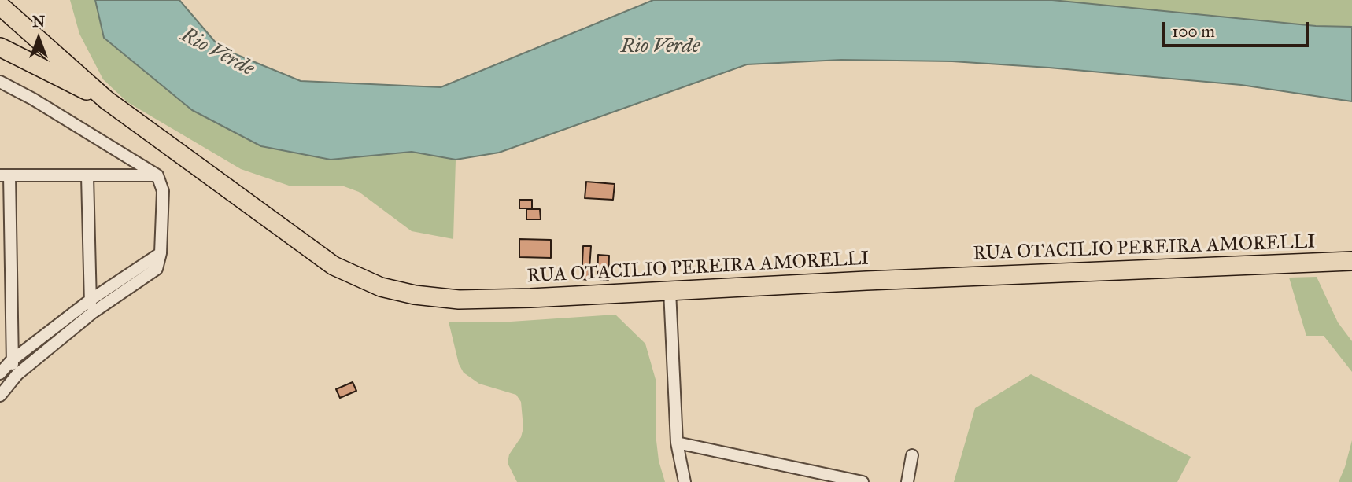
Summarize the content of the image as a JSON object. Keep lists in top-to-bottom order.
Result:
{
  "streets": {
    "main road": ["RUA OTACILIO PEREIRA AMORELLI"]
  },
  "water": ["Rio Verde"],
  "scale_bar": "100 m",
  "north": "top"
}
